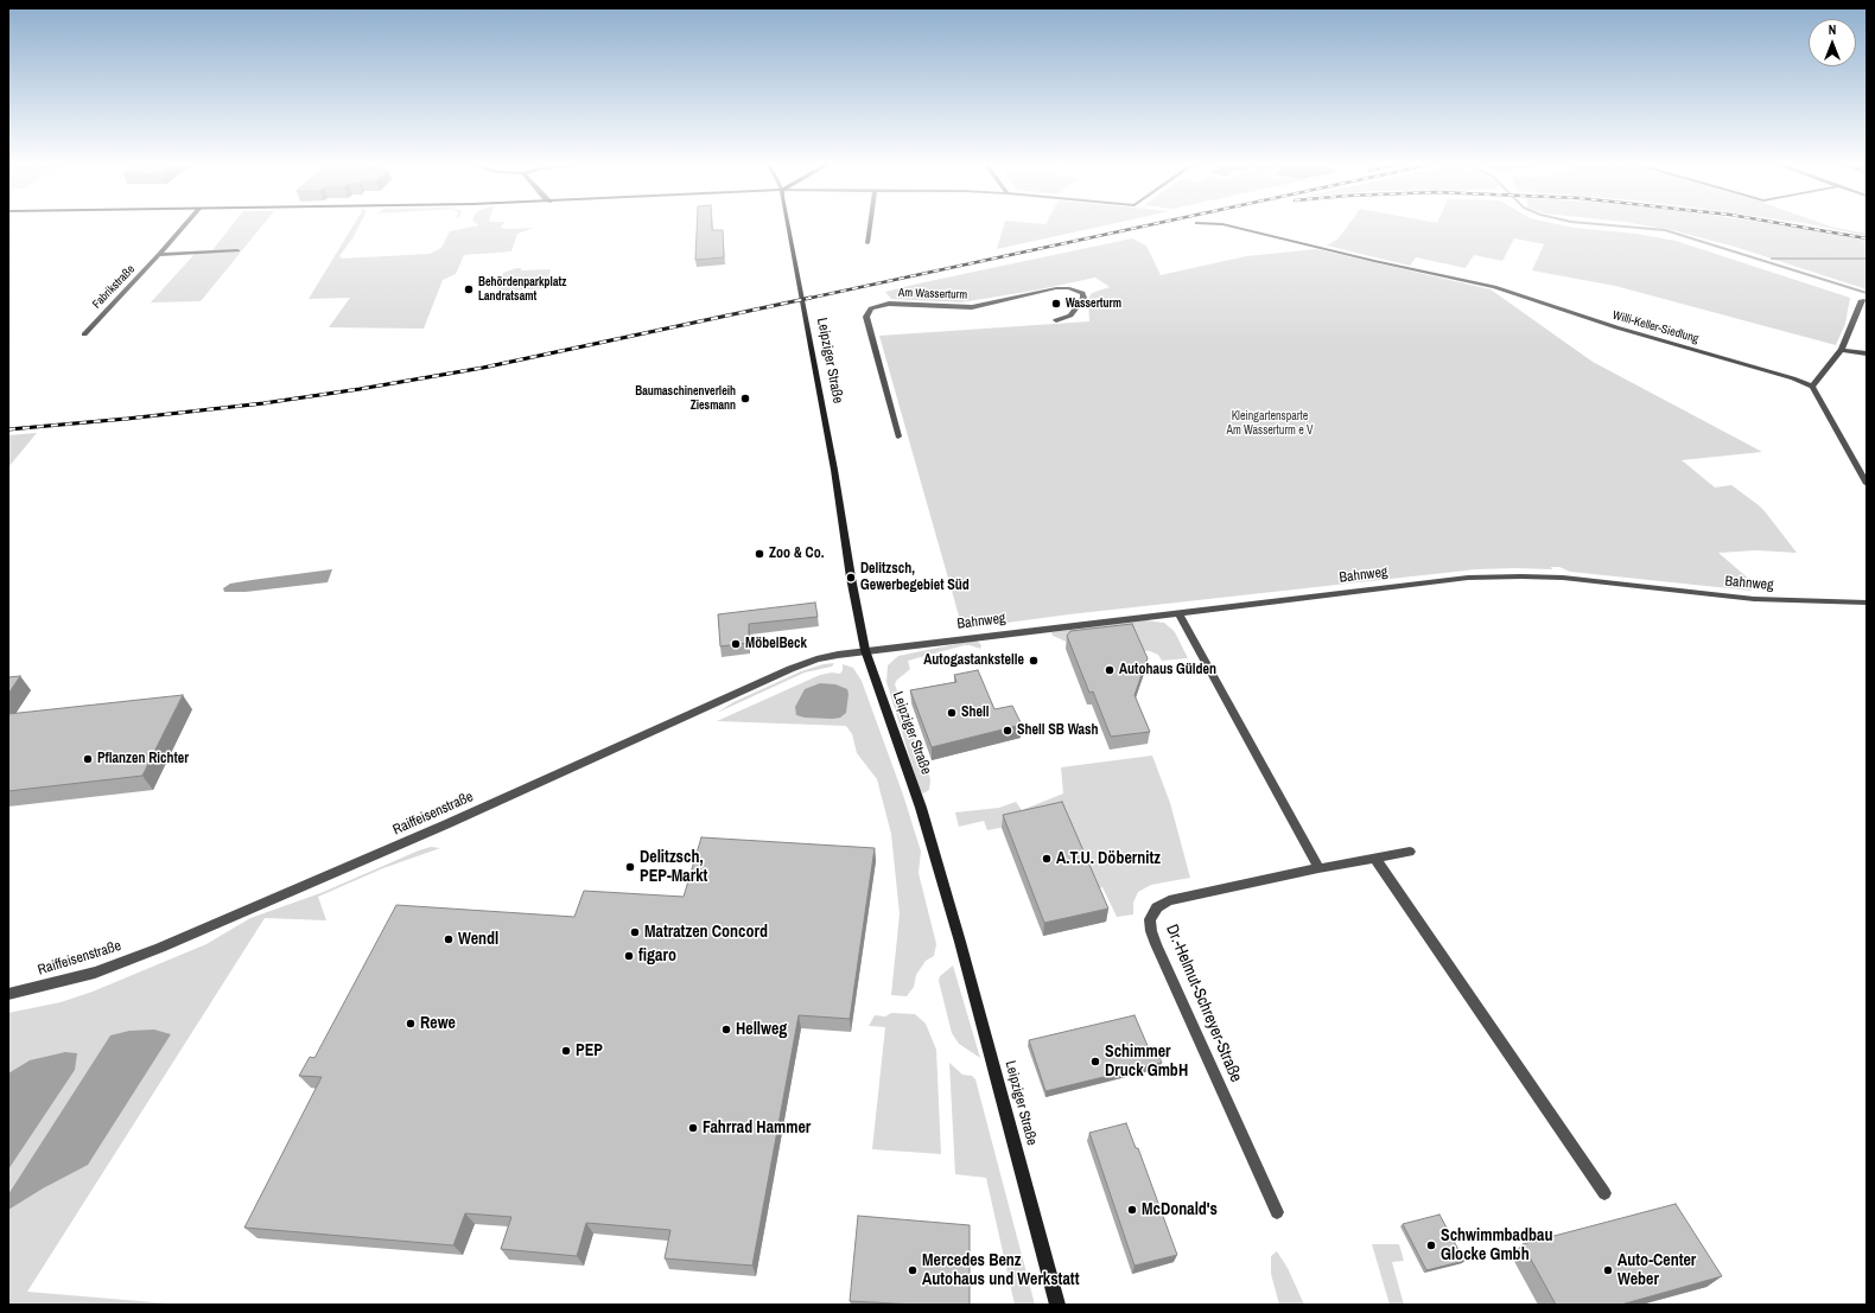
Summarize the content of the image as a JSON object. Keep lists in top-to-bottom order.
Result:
{
  "streets": {
    "street": [
      "Fabrikstraße",
      "Am Wasserturm",
      "Willi-Keller-Siedlung",
      "Leipziger Straße",
      "Bahnweg",
      "Raiffeisenstraße",
      "Dr.-Helmut-Schreyer-Straße"
    ]
  },
  "crossings": [
    ["Leipziger Straße", "Bahnweg"],
    ["Leipziger Straße", "Raiffeisenstraße"],
    ["Bahnweg", "Raiffeisenstraße"]
  ],
  "parks": ["Kleingartensparte Am Wasserturm e V"],
  "places": [
    "Behördenparkplatz Landratsamt",
    "Wasserturm",
    "Baumaschinenverleih Ziesmann",
    "Zoo & Co.",
    "Delitzsch, Gewerbegebiet Süd",
    "MöbelBeck",
    "Autogastankstelle",
    "Autohaus Gülden",
    "Shell",
    "Shell SB Wash",
    "Pflanzen Richter",
    "A.T.U. Döbernitz",
    "Delitzsch, PEP-Markt",
    "Matratzen Concord",
    "Wendl",
    "figaro",
    "Rewe",
    "Hellweg",
    "PEP",
    "Schimmer Druck GmbH",
    "Fahrrad Hammer",
    "McDonald's",
    "Schwimmbadbau Glocke Gmbh",
    "Mercedes Benz Autohaus und Werkstatt",
    "Auto-Center Weber"
  ],
  "north": "top"
}
